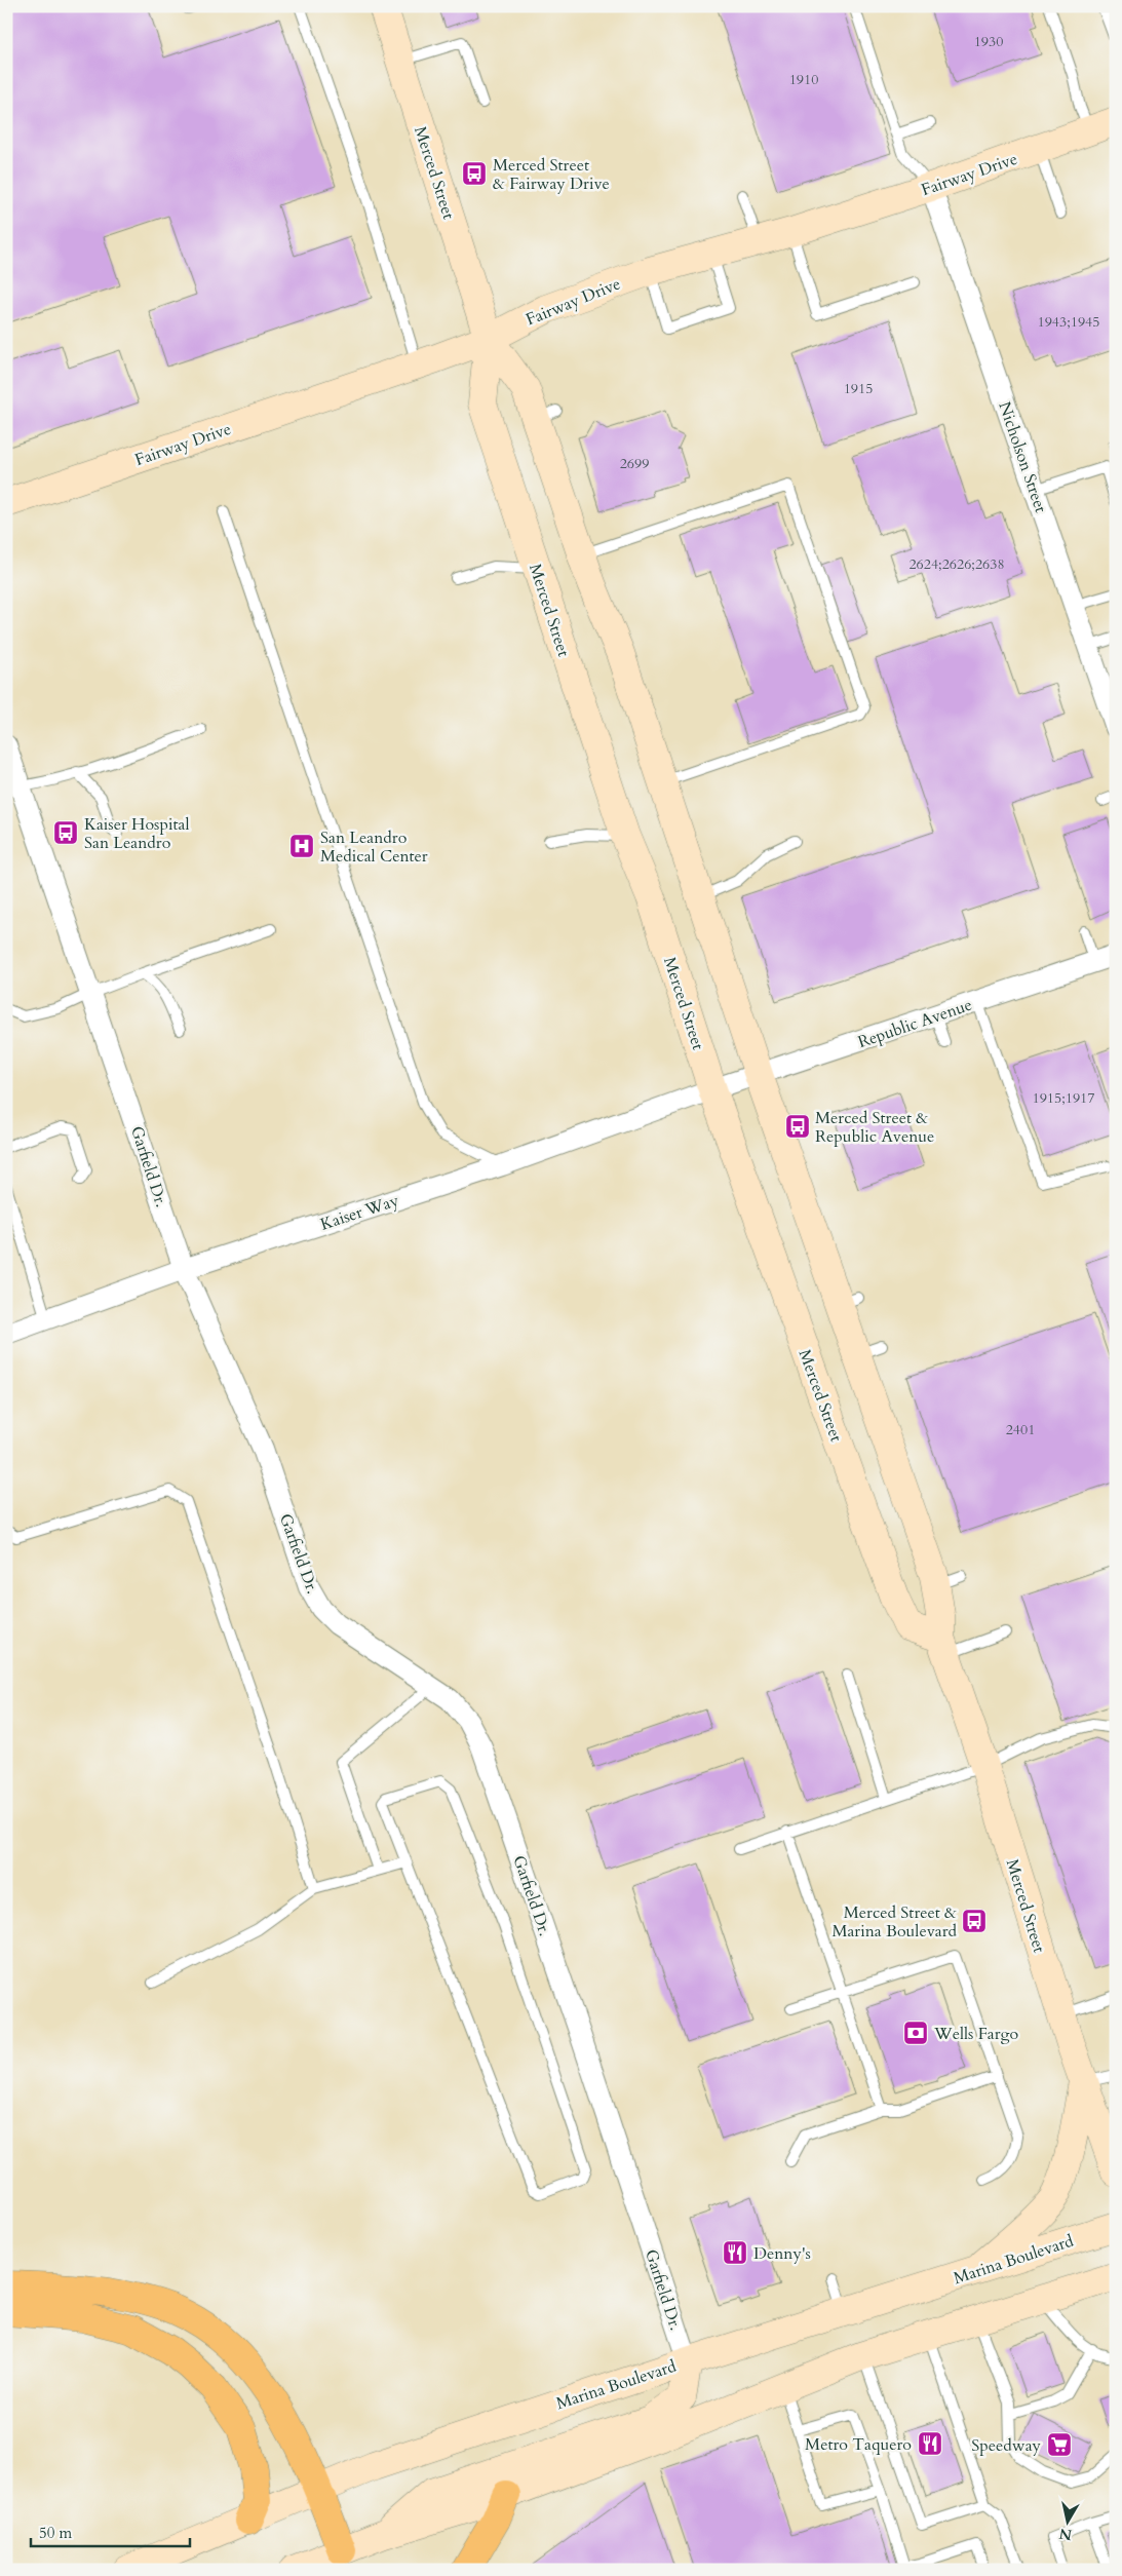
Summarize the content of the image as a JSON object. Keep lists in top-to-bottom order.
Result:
{
  "streets": {
    "street": [
      "Merced Street",
      "Fairway Drive",
      "Nicholson Street",
      "Republic Avenue",
      "Garfield Dr.",
      "Kaiser Way",
      "Marina Boulevard"
    ]
  },
  "crossings": [
    ["Merced Street", "Fairway Drive"],
    ["Merced Street", "Republic Avenue"],
    ["Merced Street", "Kaiser Way"],
    ["Fairway Drive", "Nicholson Street"],
    ["Republic Avenue", "Kaiser Way"],
    ["Garfield Dr.", "Kaiser Way"],
    ["Garfield Dr.", "Marina Boulevard"]
  ],
  "places": {
    "bus stop": [
      "Merced Street & Fairway Drive",
      "Kaiser Hospital San Leandro",
      "Merced Street & Republic Avenue",
      "Merced Street & Marina Boulevard"
    ],
    "hospital": ["San Leandro Medical Center"],
    "bank": ["Wells Fargo"],
    "restaurant": ["Denny's", "Metro Taquero"],
    "supermarket": ["Speedway"]
  },
  "house_numbers": [
    "1930",
    "1910",
    "1943;1945",
    "1915",
    "2699",
    "2624;2626;2638",
    "1915;1917",
    "2401"
  ],
  "scale_bar": "50 m",
  "north": "bottom"
}
